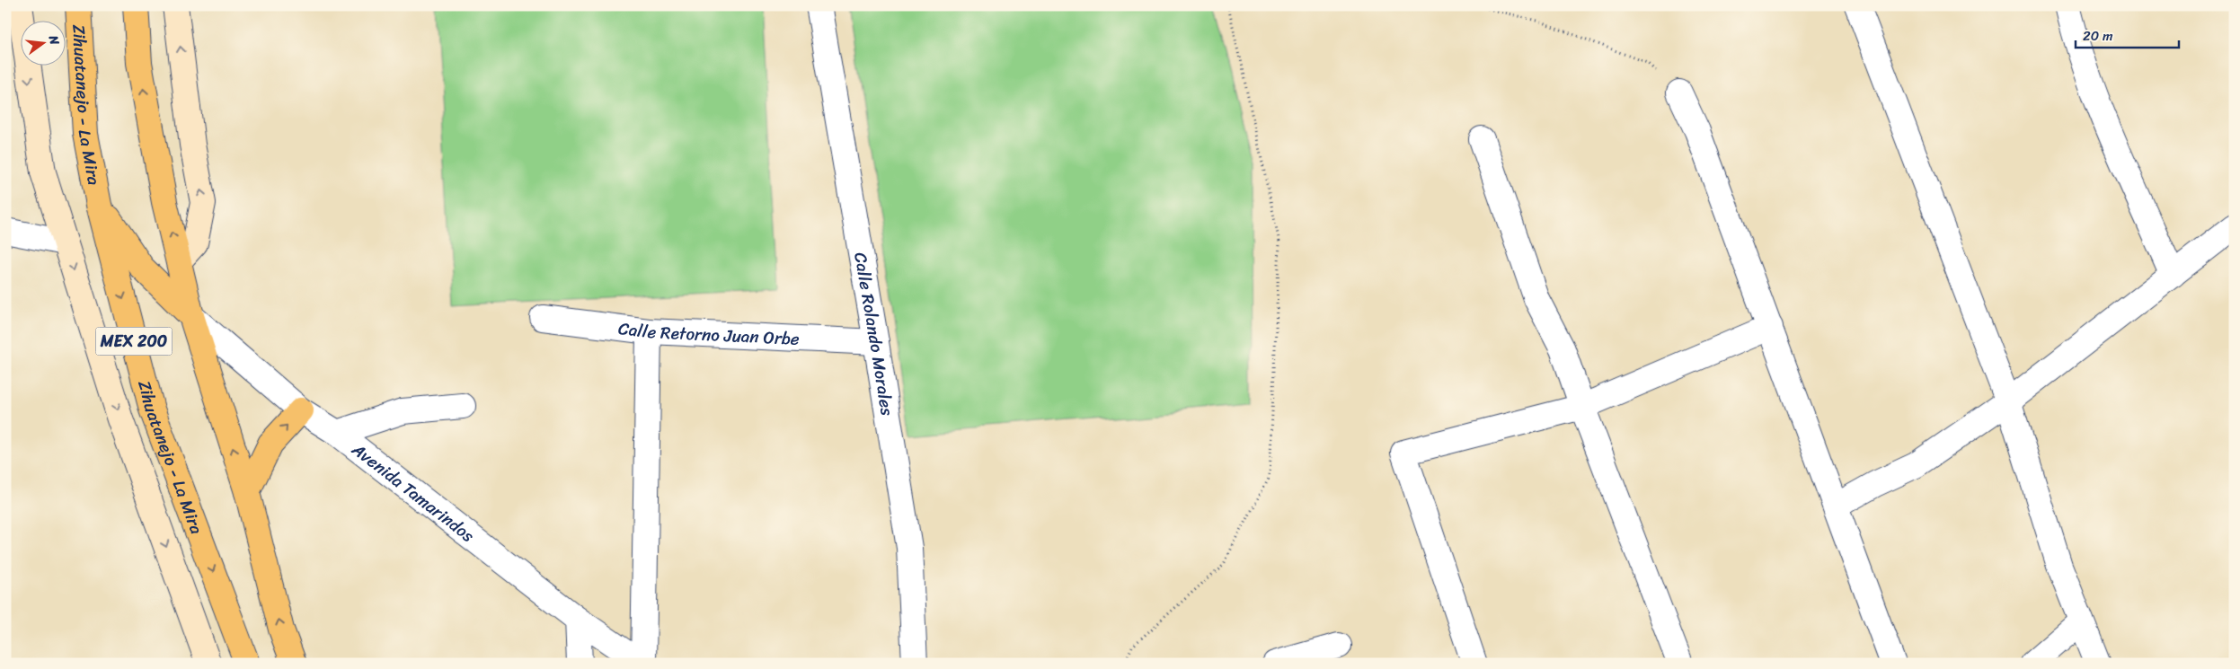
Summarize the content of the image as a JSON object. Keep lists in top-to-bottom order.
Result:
{
  "streets": {
    "highway": ["Zihuatanejo - La Mira", "MEX 200"],
    "street": ["Calle Retorno Juan Orbe", "Calle Rolando Morales", "Avenida Tamarindos"]
  },
  "crossings": [
    ["Calle Retorno Juan Orbe", "Calle Rolando Morales"],
    ["MEX 200", "Avenida Tamarindos"]
  ],
  "scale_bar": "20 m",
  "north": "right"
}
